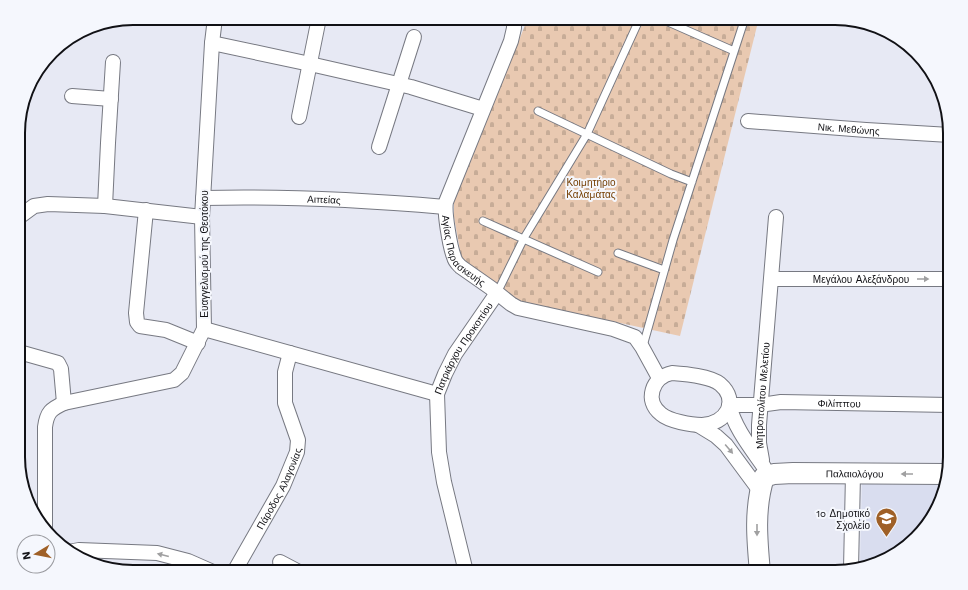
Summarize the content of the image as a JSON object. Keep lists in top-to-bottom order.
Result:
{
  "streets": {
    "main road": ["Μητροπολίτου Μελετίου", "Παλαιολόγου"],
    "street": [
      "Νικ. Μεθώνης",
      "Αιπείας",
      "Αγίας Παρασκευής",
      "Ευαγγελισμού της Θεοτόκου",
      "Μεγάλου Αλεξάνδρου",
      "Πατριάρχου Προκοπίου",
      "Φιλίππου",
      "Πάροδος Αλαγονίας"
    ]
  },
  "crossings": [
    ["Αιπείας", "Αγίας Παρασκευής"],
    ["Αιπείας", "Ευαγγελισμού της Θεοτόκου"],
    ["Αγίας Παρασκευής", "Πατριάρχου Προκοπίου"],
    ["Αγίας Παρασκευής", "Φιλίππου"],
    ["Μεγάλου Αλεξάνδρου", "Μητροπολίτου Μελετίου"],
    ["Μητροπολίτου Μελετίου", "Φιλίππου"],
    ["Μητροπολίτου Μελετίου", "Παλαιολόγου"]
  ],
  "one_way": ["Μεγάλου Αλεξάνδρου", "Παλαιολόγου"],
  "parks": ["Κοιμητήριο Καλαμάτας"],
  "places": {
    "school or university": ["1o Δημοτικό Σχολείο"]
  },
  "north": "left"
}
